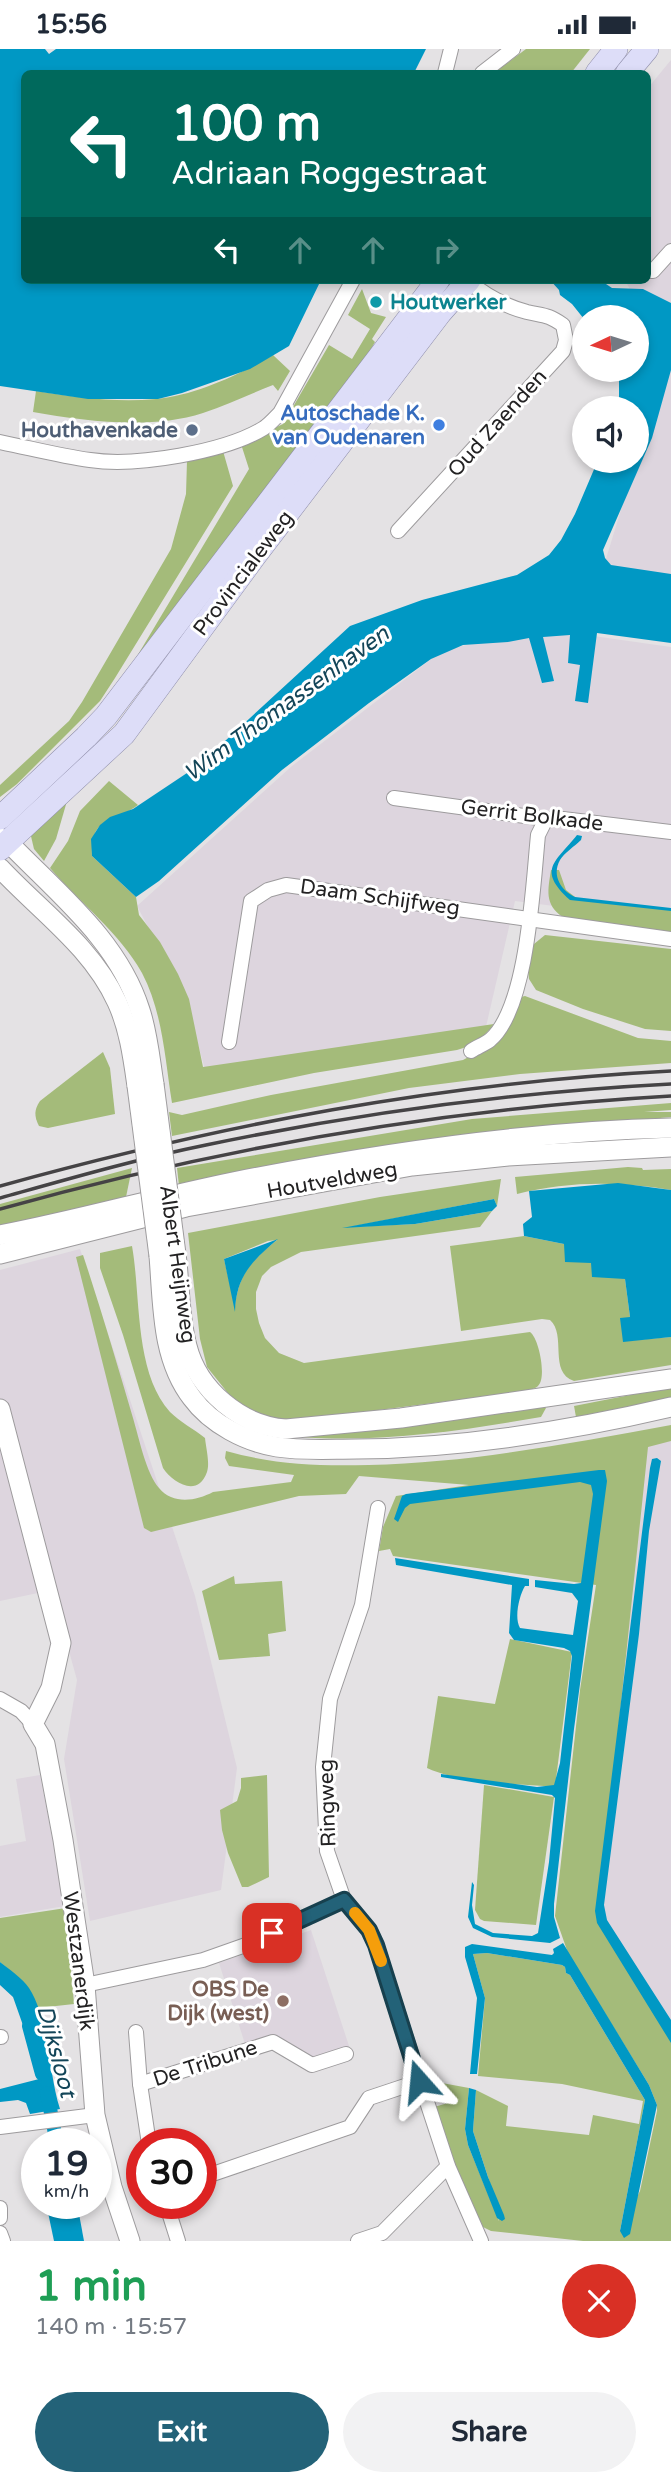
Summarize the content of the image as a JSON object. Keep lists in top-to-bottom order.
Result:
{
  "streets": {
    "main road": ["Provincialeweg"],
    "street": [
      "Oud Zaenden",
      "Gerrit Bolkade",
      "Daam Schijfweg",
      "Houtveldweg",
      "Albert Heijnweg",
      "Ringweg",
      "Westzanerdijk",
      "De Tribune"
    ]
  },
  "crossings": [
    ["Provincialeweg", "Albert Heijnweg"]
  ],
  "water": ["Wim Thomassenhaven", "Dijksloot"],
  "places": [
    "Houtwerker",
    "Autoschade K. van Oudenaren",
    "Houthavenkade",
    "OBS De Dijk (west)"
  ],
  "north": "left",
  "page": {
    "status": "15:56",
    "turn": ["100 m", "Adriaan Roggestraat"],
    "speed": "19 km/h",
    "limit": "30",
    "heading": ["1 min", "140 m · 15:57"],
    "buttons": ["Exit", "Share"]
  }
}
